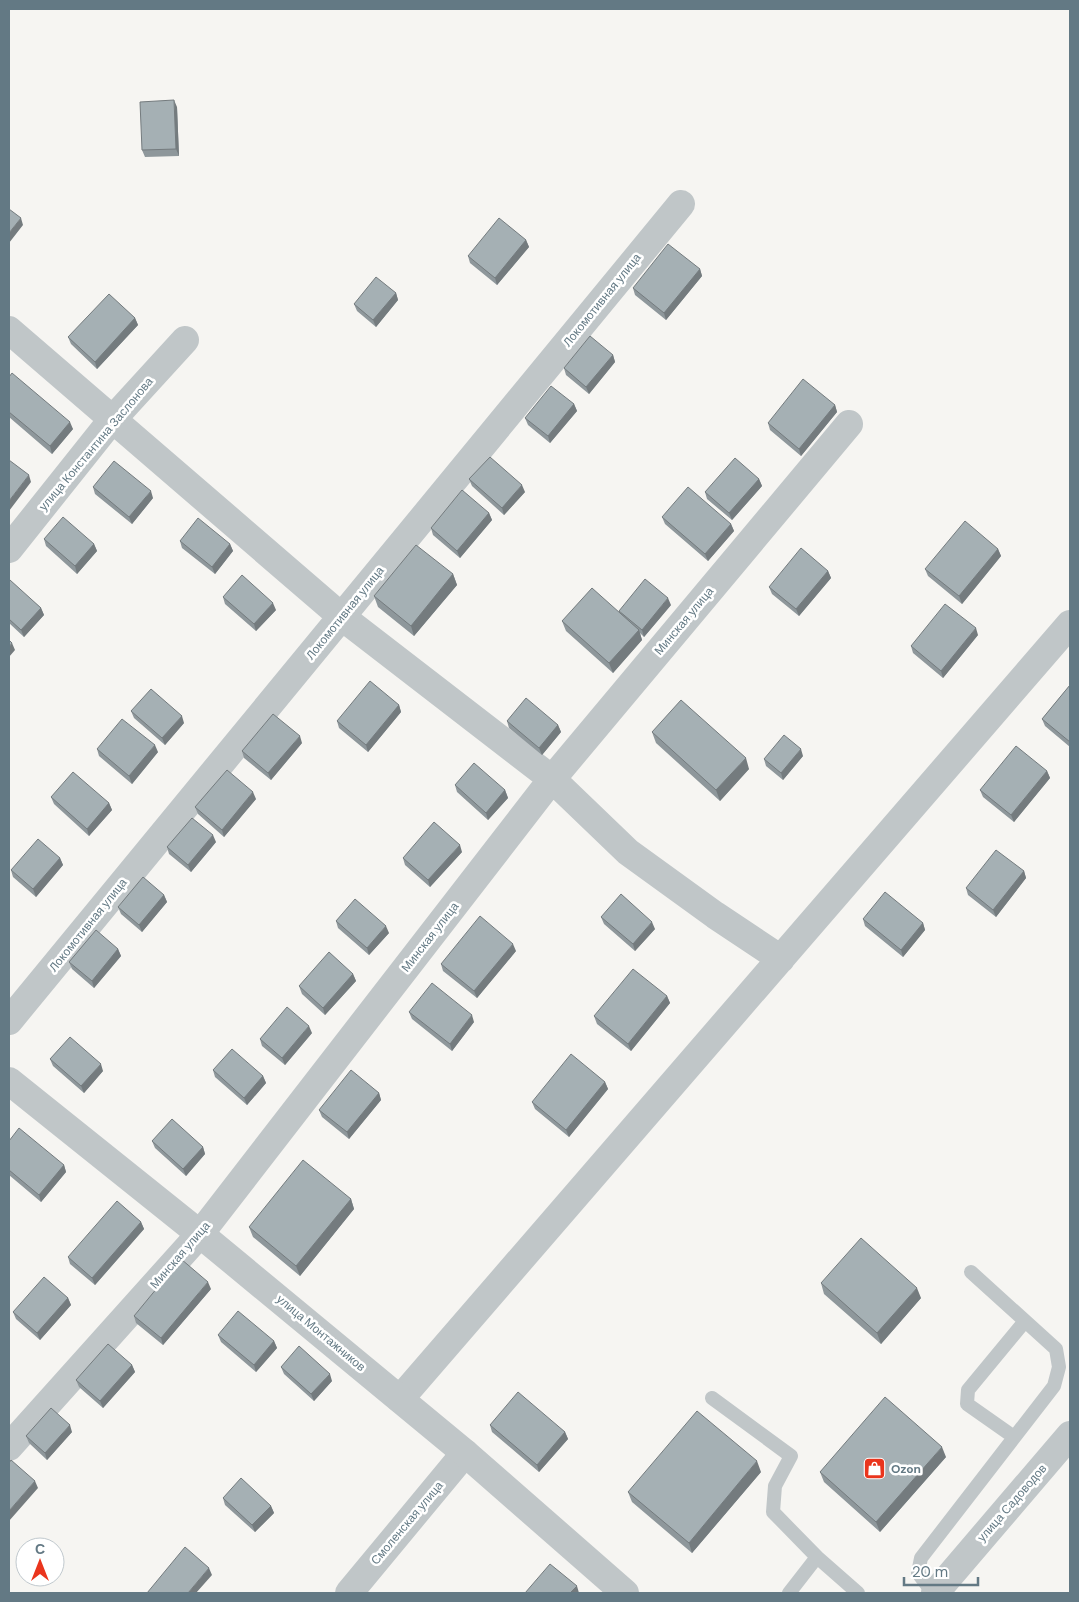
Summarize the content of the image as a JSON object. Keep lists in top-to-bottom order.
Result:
{
  "streets": {
    "street": [
      "Локомотивная улица",
      "улица Константина Заслонова",
      "Минская улица",
      "улица Монтажников",
      "улица Садоводов",
      "Смоленская улица"
    ]
  },
  "crossings": [
    ["Минская улица", "улица Монтажников"],
    ["улица Монтажников", "Смоленская улица"]
  ],
  "places": {
    "shop": ["Ozon"]
  },
  "scale_bar": "20 m",
  "north": "top"
}
